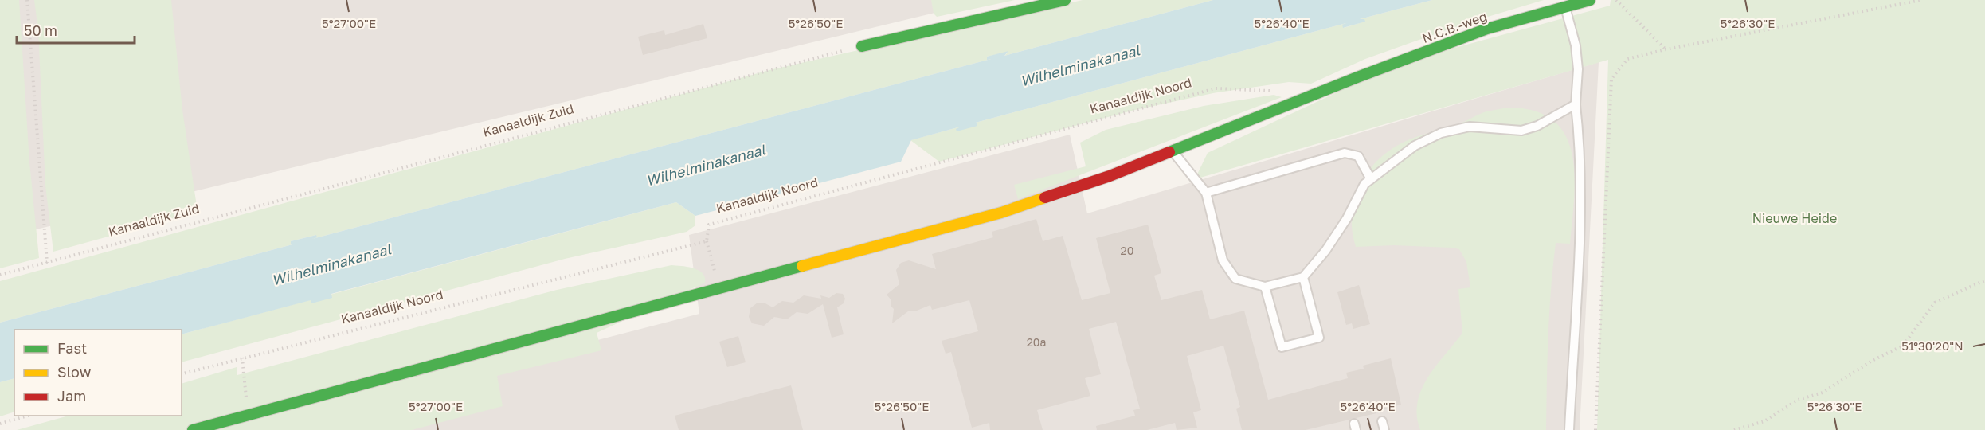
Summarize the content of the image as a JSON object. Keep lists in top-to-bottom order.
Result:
{
  "streets": {
    "street": ["N.C.B.-weg"],
    "path": ["Kanaaldijk Noord", "Kanaaldijk Zuid"]
  },
  "water": ["Wilhelminakanaal"],
  "parks": ["Nieuwe Heide"],
  "house_numbers": ["20", "20a"],
  "legend": ["Fast", "Slow", "Jam"],
  "scale_bar": "50 m",
  "coordinates": [
    "5°27'00\"E",
    "5°26'50\"E",
    "5°26'40\"E",
    "5°26'30\"E",
    "51°30'20\"N"
  ]
}
